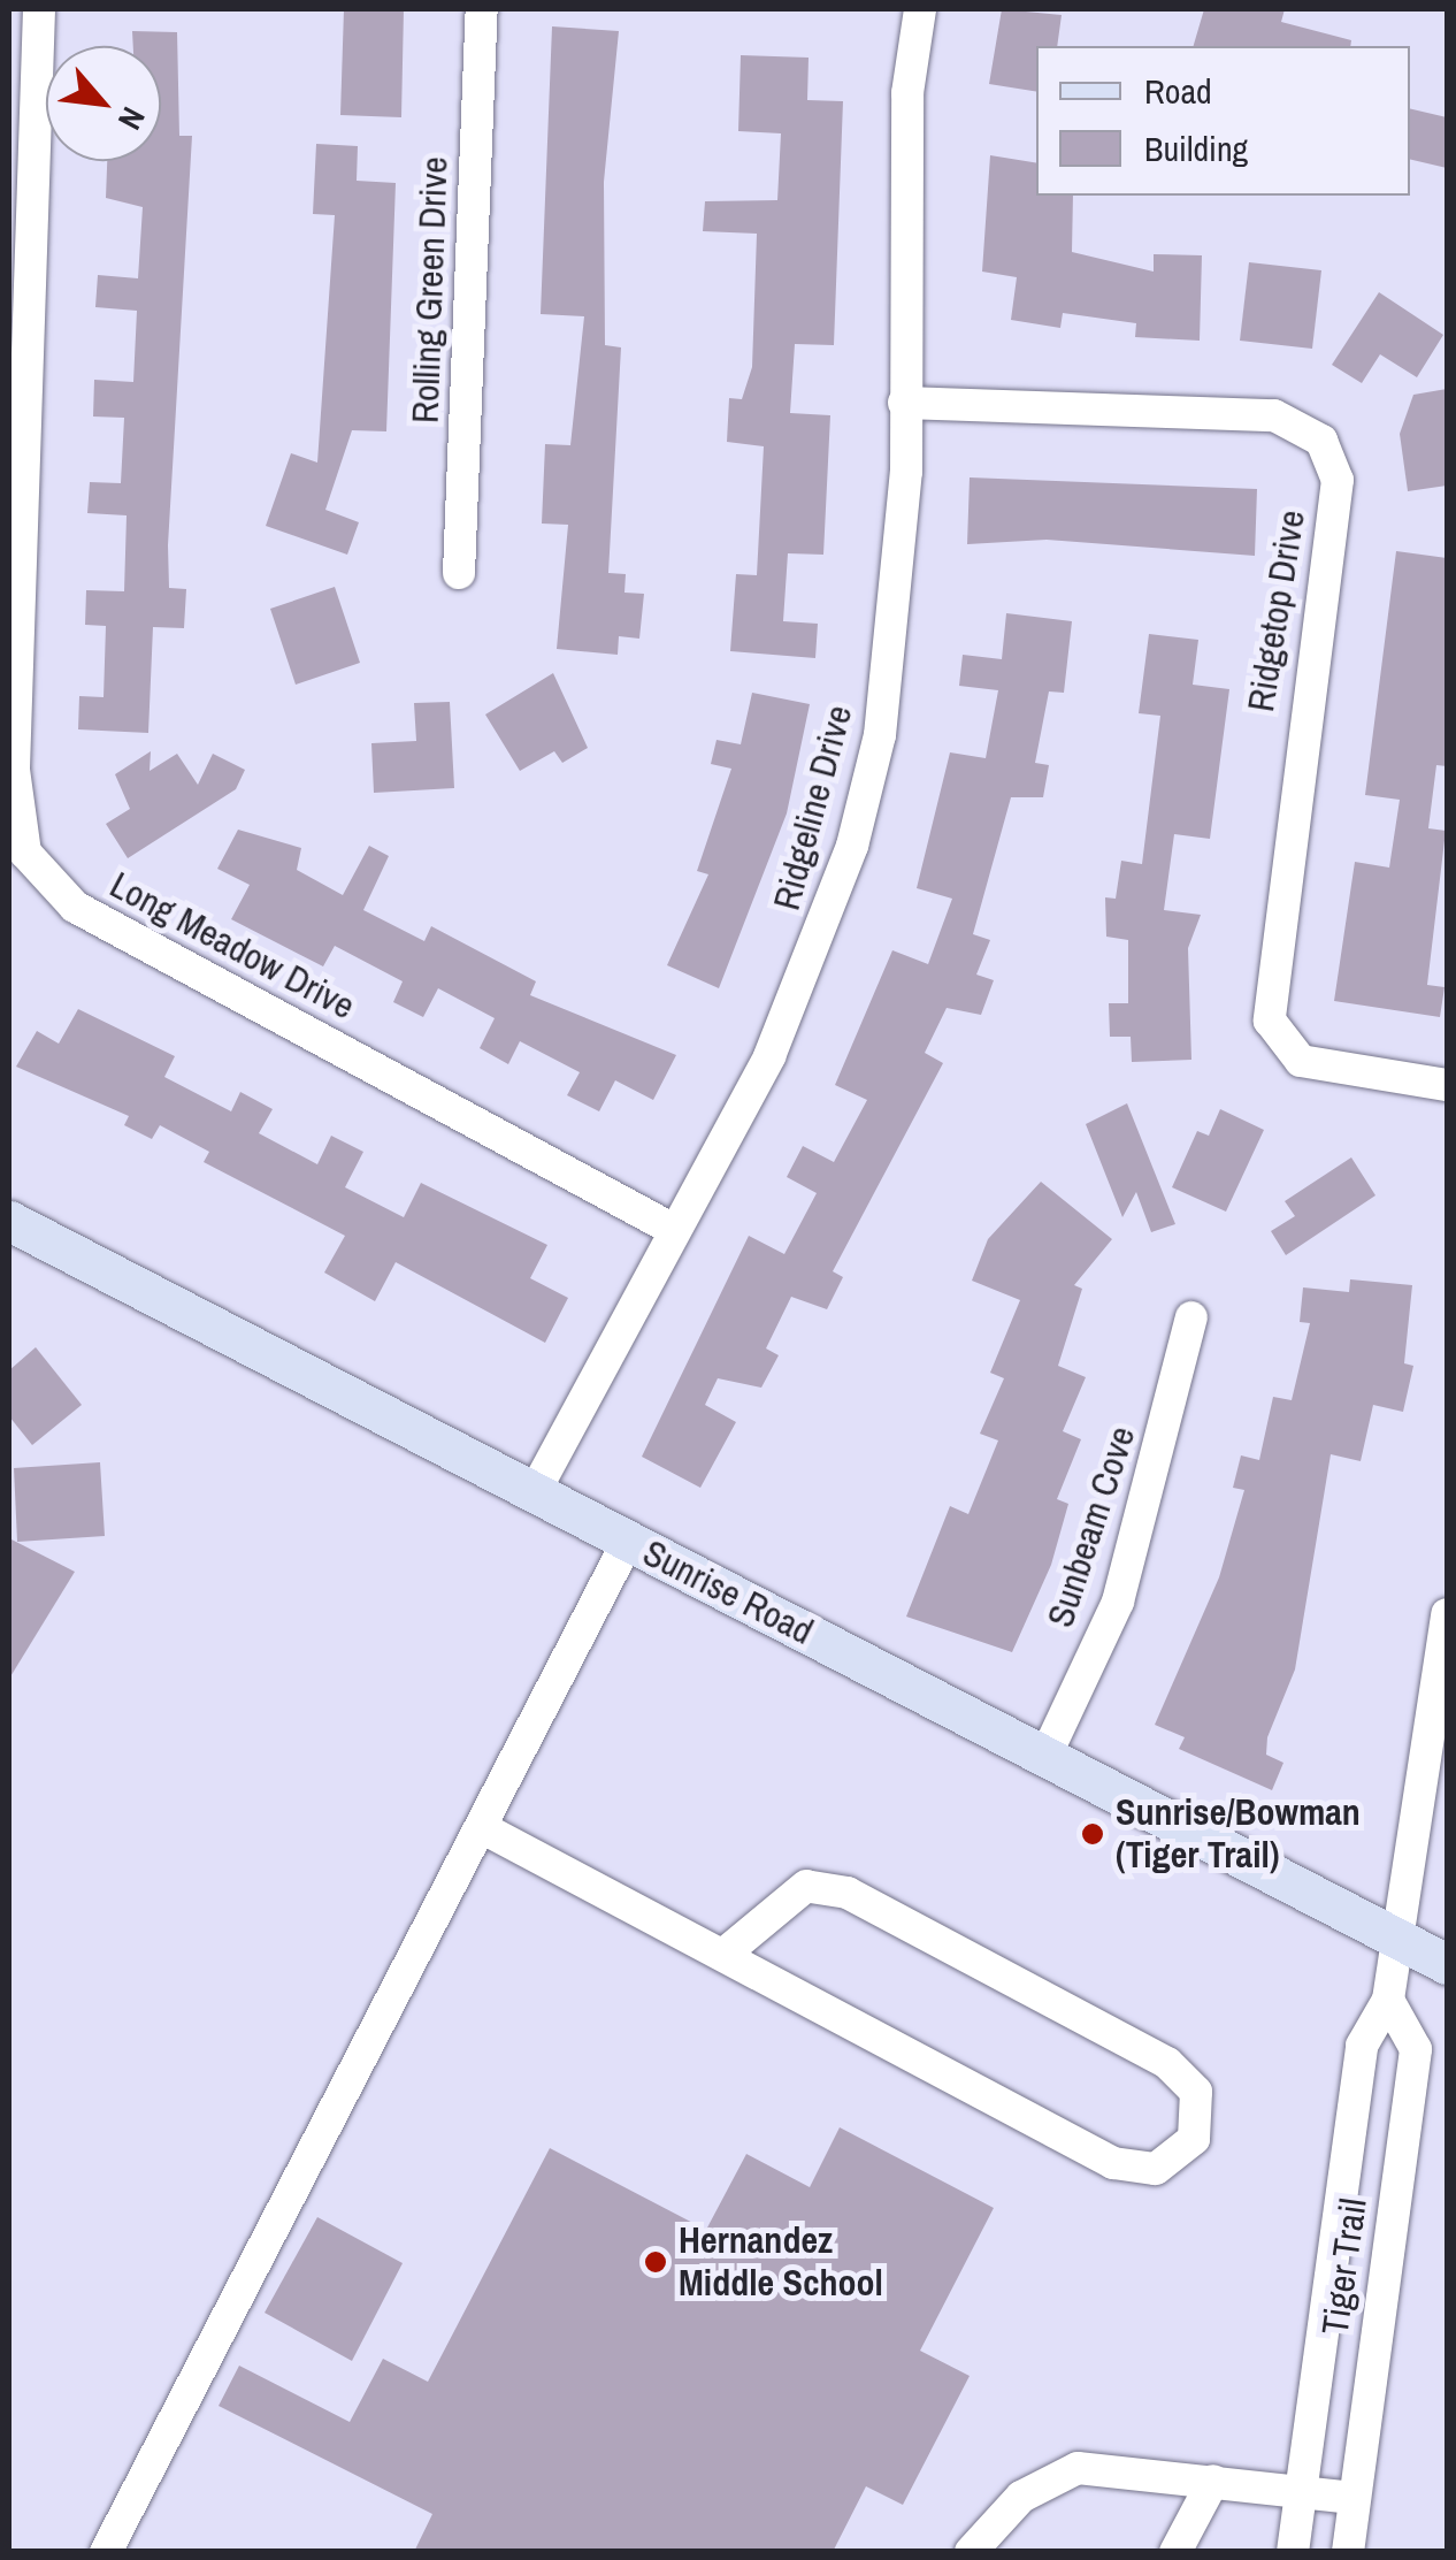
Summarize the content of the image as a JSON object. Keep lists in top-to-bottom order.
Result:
{
  "streets": {
    "main road": ["Sunrise Road"],
    "street": [
      "Rolling Green Drive",
      "Ridgetop Drive",
      "Ridgeline Drive",
      "Long Meadow Drive",
      "Sunbeam Cove",
      "Tiger Trail"
    ]
  },
  "crossings": [
    ["Ridgetop Drive", "Ridgeline Drive"],
    ["Ridgeline Drive", "Long Meadow Drive"],
    ["Ridgeline Drive", "Sunrise Road"],
    ["Sunbeam Cove", "Sunrise Road"],
    ["Sunrise Road", "Tiger Trail"]
  ],
  "places": ["Sunrise/Bowman (Tiger Trail)", "Hernandez Middle School"],
  "legend": ["Road", "Building"],
  "north": "bottom right"
}
